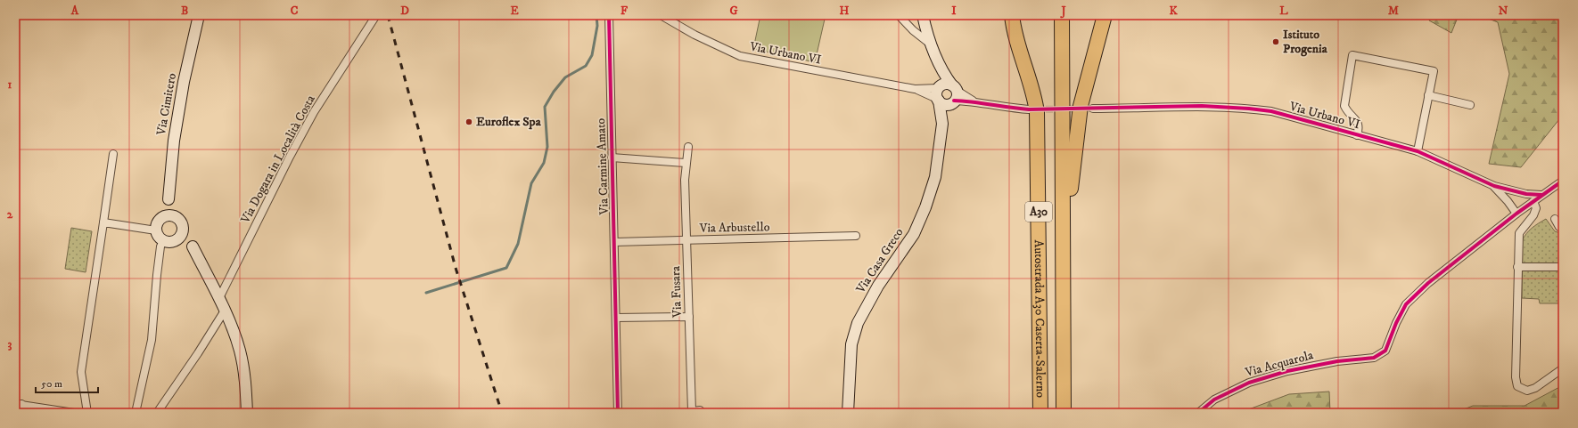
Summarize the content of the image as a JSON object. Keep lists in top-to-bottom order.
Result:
{
  "streets": {
    "highway": ["A30", "Autostrada A30 Caserta-Salerno"],
    "main road": ["Via Cimitero", "Via Casa Greco"],
    "street": [
      "Via Urbano VI",
      "Via Dogara in Località Costa",
      "Via Carmine Amato",
      "Via Arbustello",
      "Via Fusara",
      "Via Acquarola"
    ]
  },
  "crossings": [
    ["Via Urbano VI", "Via Acquarola"],
    ["Via Cimitero", "Via Dogara in Località Costa"],
    ["Via Carmine Amato", "Via Arbustello"],
    ["Via Arbustello", "Via Fusara"]
  ],
  "places": ["Istituto Progenia", "Euroflex Spa"],
  "scale_bar": "50 m",
  "grid": {
    "columns": [
      "A",
      "B",
      "C",
      "D",
      "E",
      "F",
      "G",
      "H",
      "I",
      "J",
      "K",
      "L",
      "M",
      "N"
    ],
    "rows": ["1", "2", "3"]
  }
}
